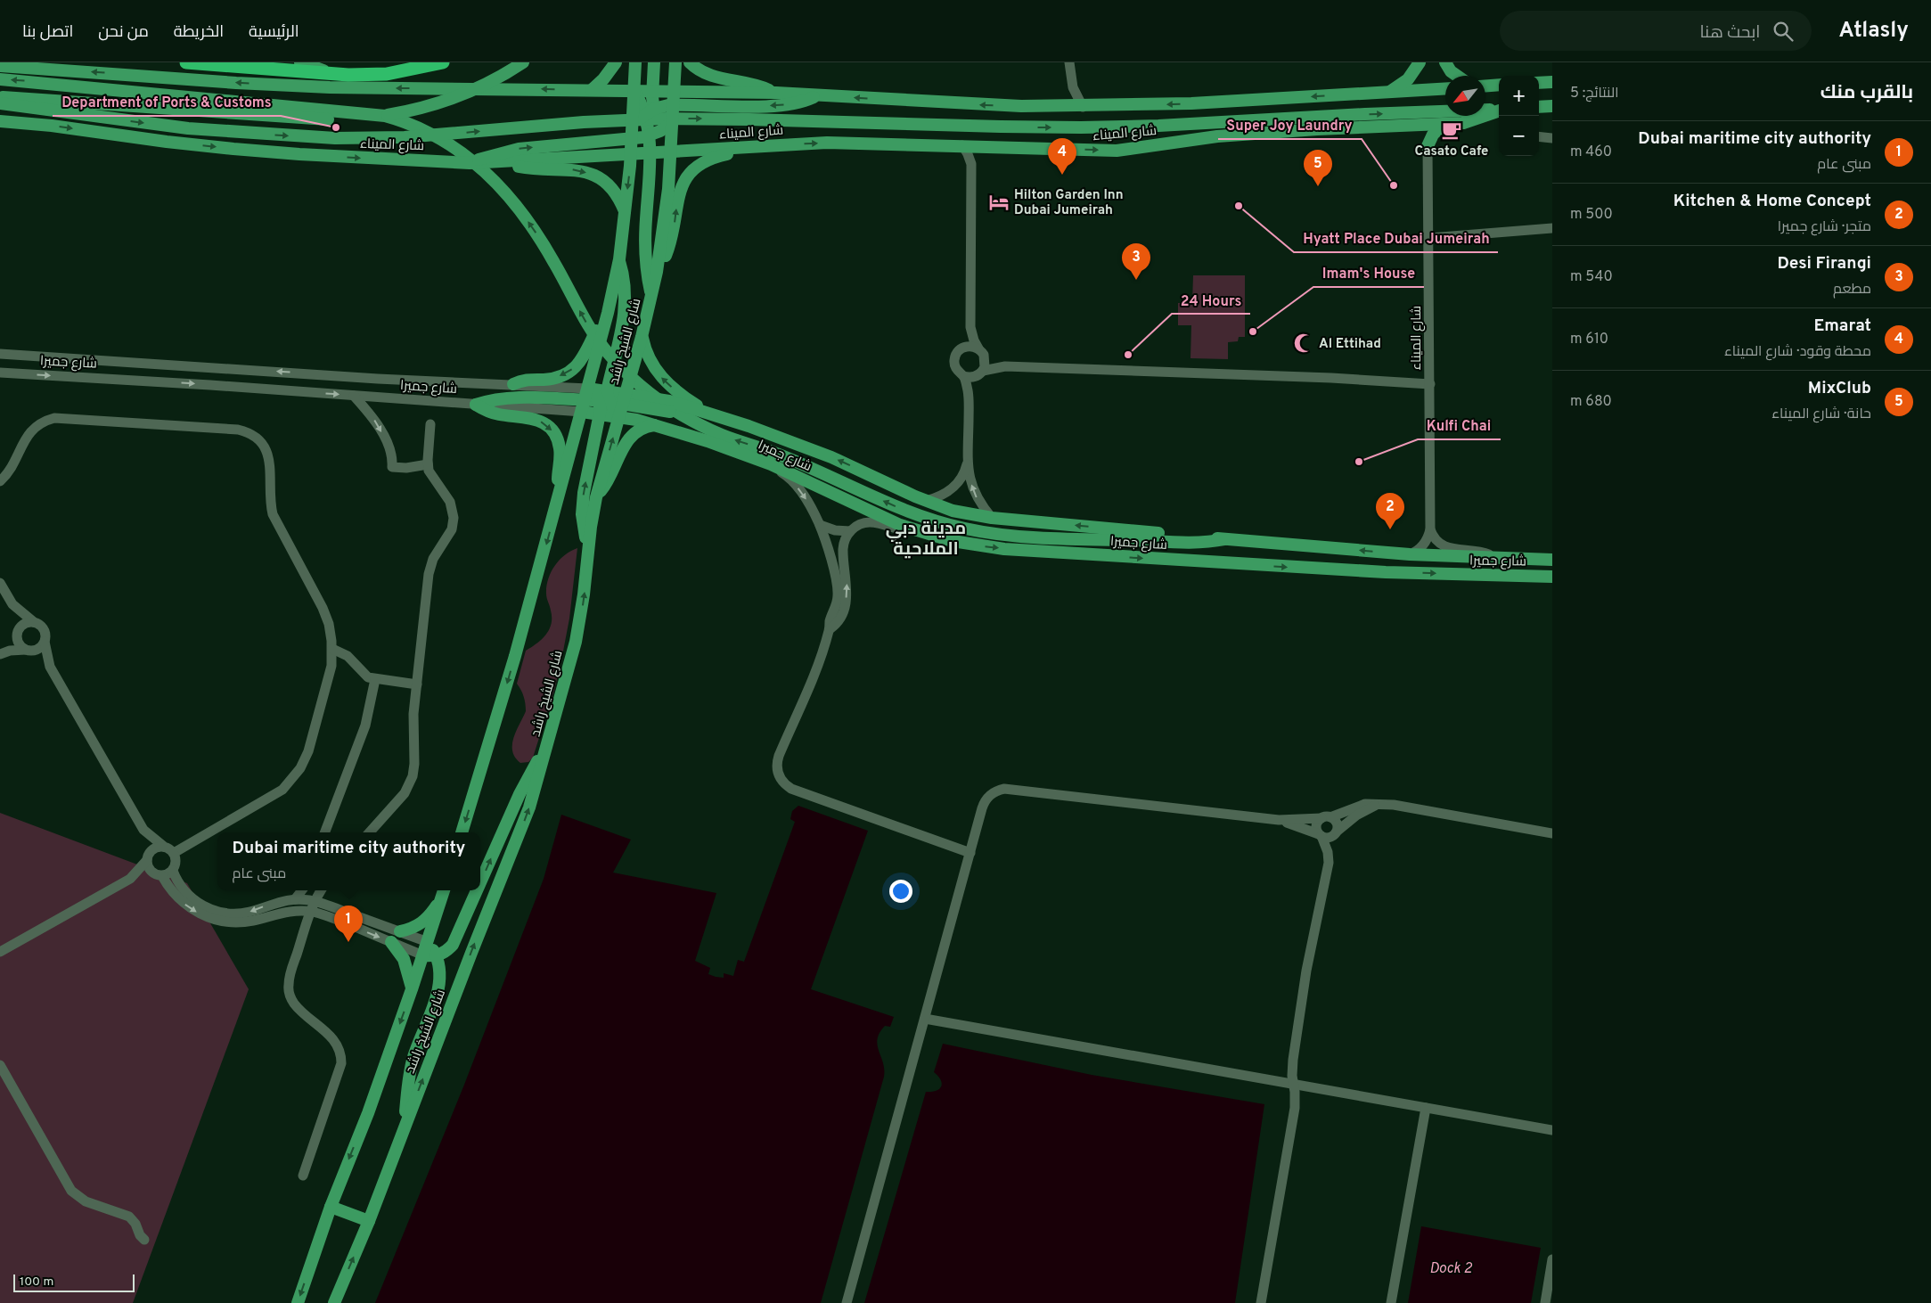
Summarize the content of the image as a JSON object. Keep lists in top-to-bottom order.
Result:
{
  "streets": {
    "main road": ["شارع الميناء", "شارع الشيخ راشد", "شارع جميرا"]
  },
  "crossings": [
    ["شارع الميناء", "شارع الشيخ راشد"],
    ["شارع الشيخ راشد", "شارع جميرا"]
  ],
  "districts": ["مدينة دبي الملاحية"],
  "water": ["Dock 2"],
  "places": {
    "other": [
      "Department of Ports & Customs",
      "Super Joy Laundry",
      "Hyatt Place Dubai Jumeirah",
      "Imam's House",
      "24 Hours",
      "Kulfi Chai"
    ],
    "cafe": ["Casato Cafe"],
    "hotel": ["Hilton Garden Inn Dubai Jumeirah"],
    "mosque": ["Al Ettihad"]
  },
  "scale_bar": "100 m",
  "north": "bottom left",
  "page": {
    "header": "Atlasly",
    "search": "ابحث هنا",
    "nav": [
      "الرئيسية",
      "الخريطة",
      "من نحن",
      "اتصل بنا"
    ],
    "heading": ["بالقرب منك", "النتائج: 5"],
    "map_buttons": ["+", "−"],
    "list": [
      {
        "mark": "1",
        "name": "Dubai maritime city authority",
        "note": "مبنى عام",
        "value": "460 m"
      },
      {
        "mark": "2",
        "name": "Kitchen & Home Concept",
        "note": "متجر · شارع جميرا",
        "value": "500 m"
      },
      {
        "mark": "3",
        "name": "Desi Firangi",
        "note": "مطعم",
        "value": "540 m"
      },
      {
        "mark": "4",
        "name": "Emarat",
        "note": "محطة وقود · شارع الميناء",
        "value": "610 m"
      },
      {
        "mark": "5",
        "name": "MixClub",
        "note": "حانة · شارع الميناء",
        "value": "680 m"
      }
    ],
    "pins": [
      "4",
      "5",
      "3",
      "2",
      "1"
    ],
    "popup": ["Dubai maritime city authority", "مبنى عام"],
    "scale": "100 m"
  }
}
